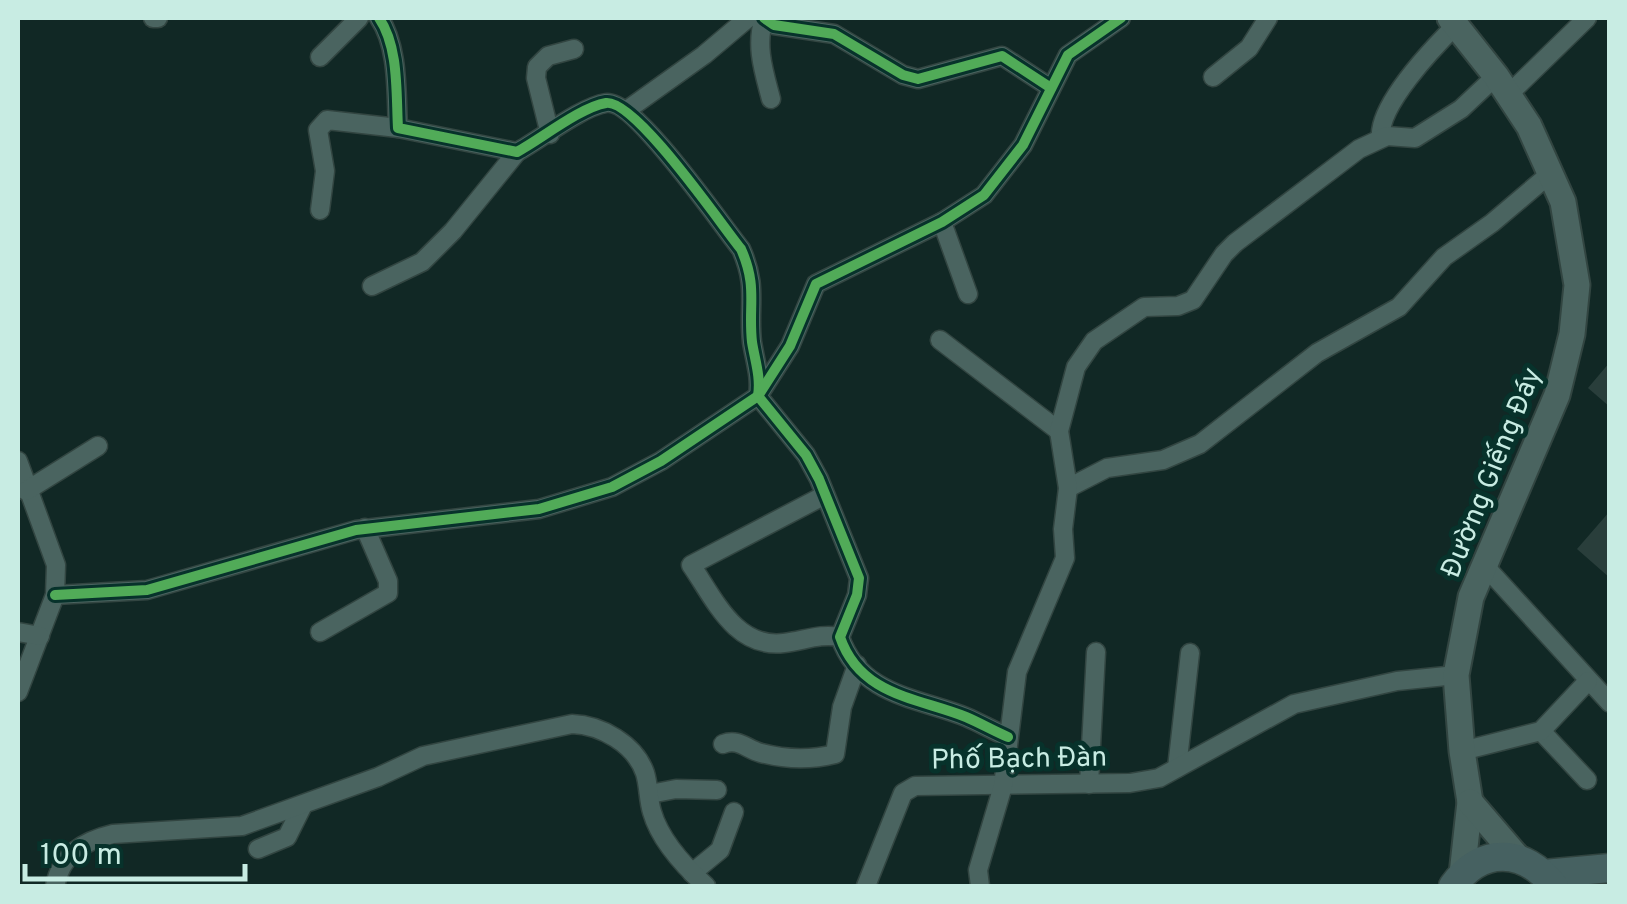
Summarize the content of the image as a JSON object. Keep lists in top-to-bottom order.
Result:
{
  "streets": {
    "main road": ["Đường Giếng Đáy"],
    "street": ["Phố Bạch Đàn"]
  },
  "crossings": [
    ["Đường Giếng Đáy", "Phố Bạch Đàn"]
  ],
  "scale_bar": "100 m"
}
